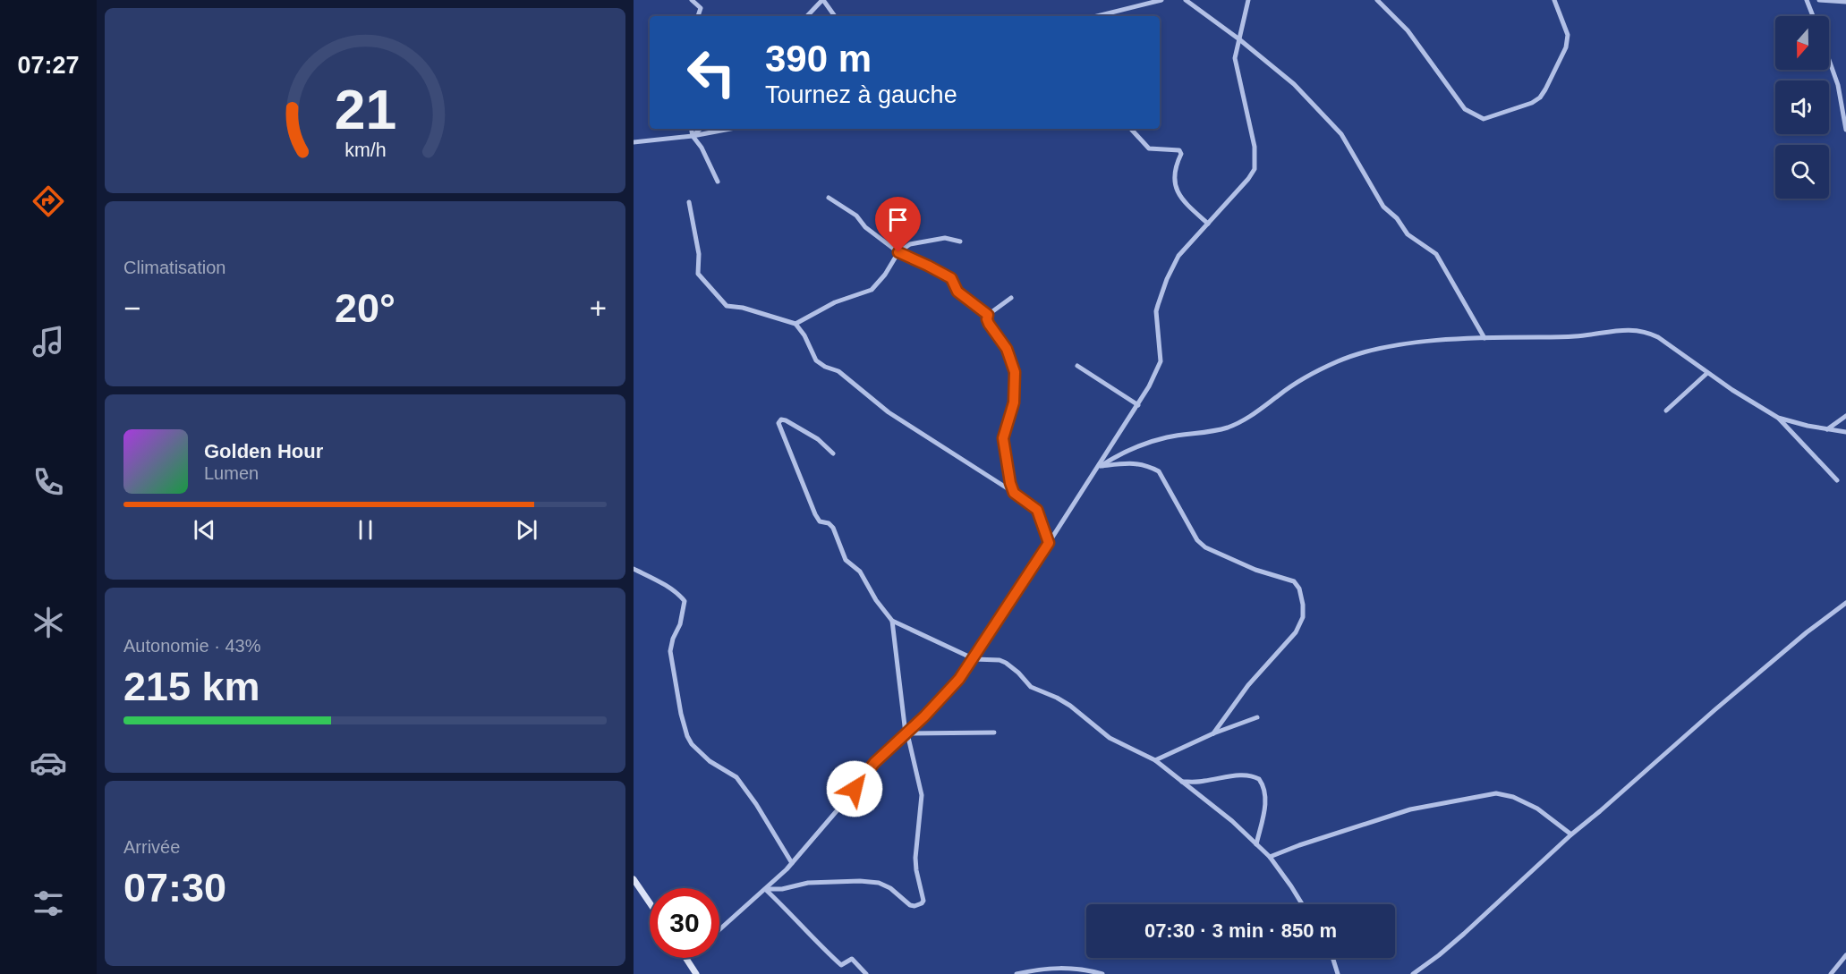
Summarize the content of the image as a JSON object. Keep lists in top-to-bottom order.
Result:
{
  "north": "bottom",
  "page": {
    "tabs": "07:27",
    "turn": ["390 m", "Tournez à gauche"],
    "tile": [
      "Climatisation",
      ["Autonomie · 43%", "215 km"],
      ["Arrivée", "07:30"]
    ],
    "heat": ["−", "20°", "+"],
    "song": ["Golden Hour", "Lumen"],
    "limit": "30",
    "trip": "07:30 · 3 min · 850 m",
    "gauge": ["21", "km/h"]
  }
}
